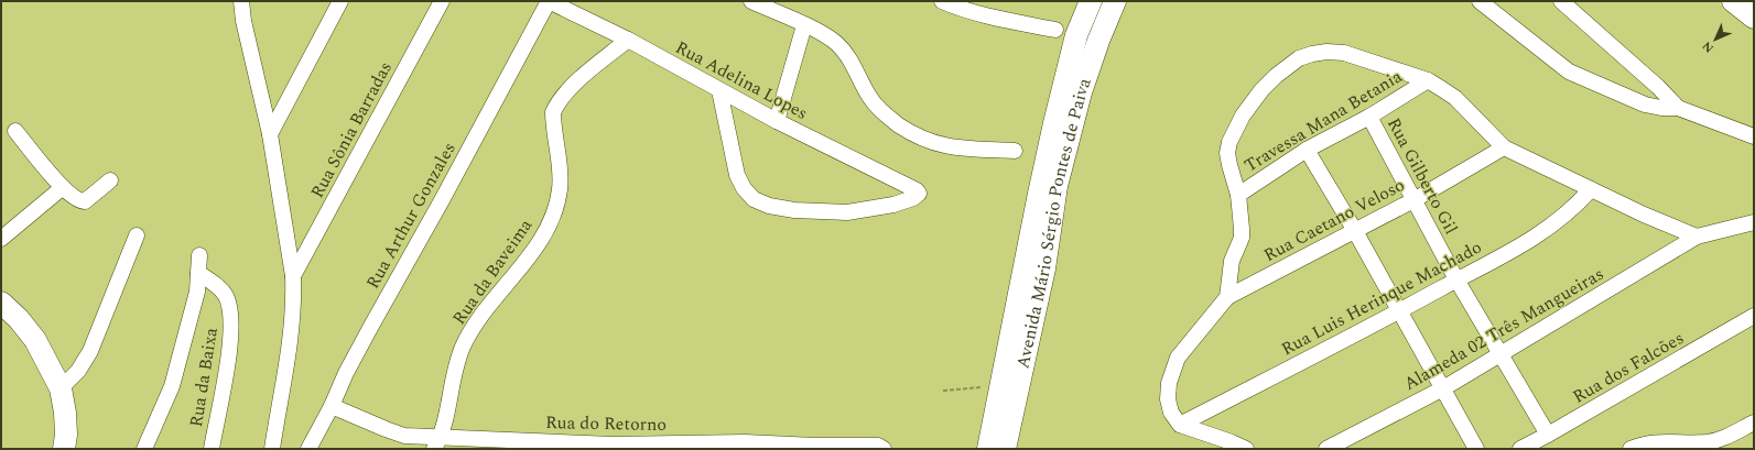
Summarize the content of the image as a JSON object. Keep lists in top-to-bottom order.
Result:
{
  "streets": {
    "main road": ["Avenida Mário Sérgio Pontes de Paiva"],
    "street": [
      "Rua Adelina Lopes",
      "Travessa Mana Betania",
      "Rua Sônia Barradas",
      "Rua Gilberto Gil",
      "Rua Arthur Gonzales",
      "Rua Caetano Veloso",
      "Rua da Baveima",
      "Rua Luis Herinque Machado",
      "Alameda 02 Três Mangueiras",
      "Rua dos Falcões",
      "Rua da Baixa",
      "Rua do Retorno"
    ]
  },
  "crossings": [
    ["Rua Adelina Lopes", "Rua Arthur Gonzales"],
    ["Rua Adelina Lopes", "Rua da Baveima"],
    ["Travessa Mana Betania", "Rua Gilberto Gil"],
    ["Rua Gilberto Gil", "Rua Caetano Veloso"],
    ["Rua Gilberto Gil", "Rua Luis Herinque Machado"],
    ["Rua Gilberto Gil", "Alameda 02 Três Mangueiras"],
    ["Rua Gilberto Gil", "Rua dos Falcões"],
    ["Rua Arthur Gonzales", "Rua do Retorno"],
    ["Rua da Baveima", "Rua do Retorno"]
  ],
  "north": "bottom left"
}
